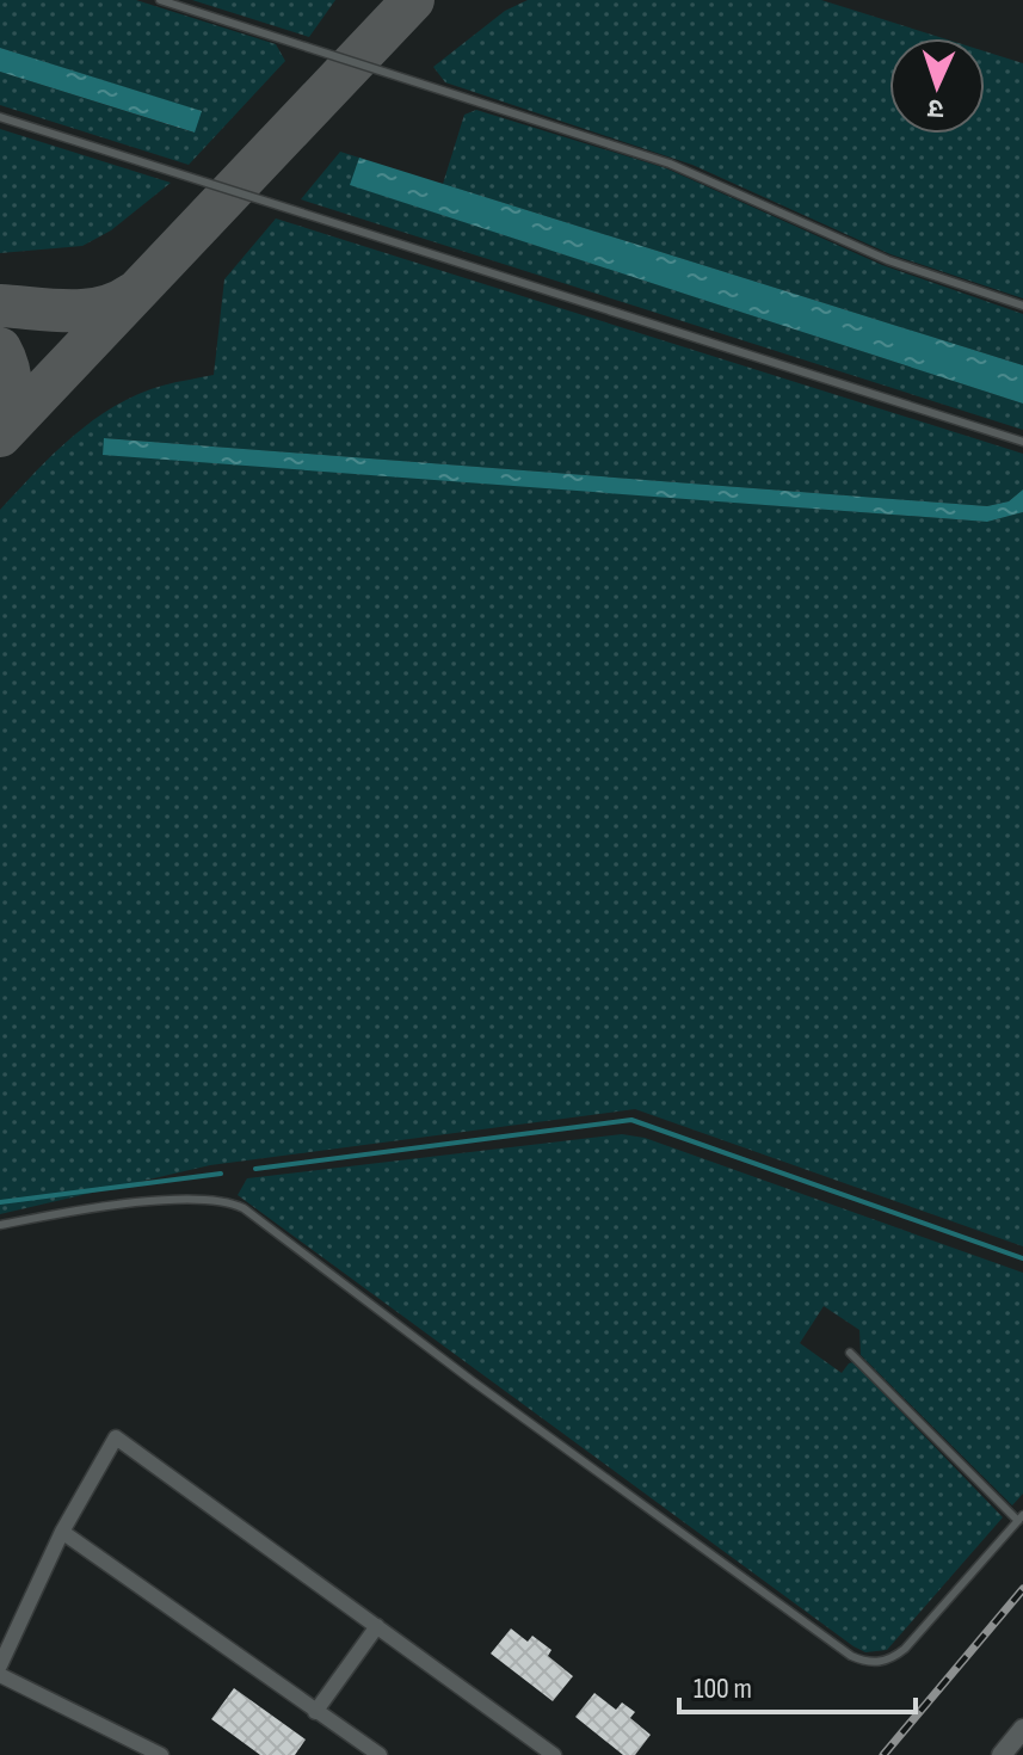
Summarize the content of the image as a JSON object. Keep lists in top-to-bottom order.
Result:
{
  "scale_bar": "100 m",
  "north": "bottom"
}
